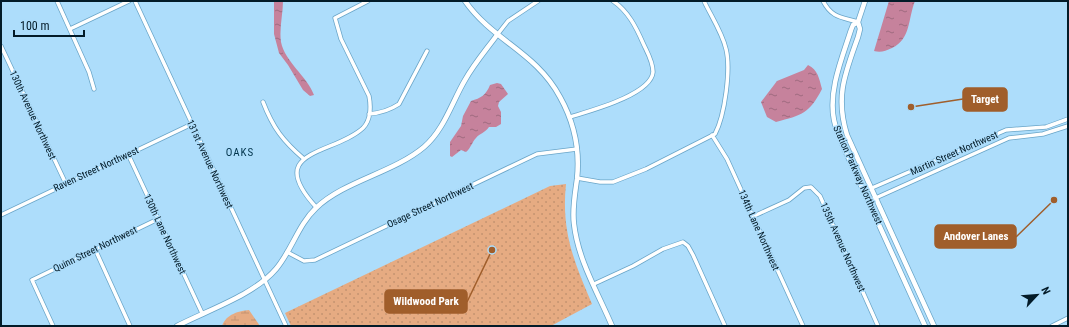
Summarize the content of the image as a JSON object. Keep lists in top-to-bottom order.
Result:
{
  "streets": {
    "street": [
      "130th Avenue Northwest",
      "Martin Street Northwest",
      "131st Avenue Northwest",
      "Raven Street Northwest",
      "Station Parkway Northwest",
      "Osage Street Northwest",
      "134th Lane Northwest",
      "130th Lane Northwest",
      "135th Avenue Northwest",
      "Quinn Street Northwest"
    ]
  },
  "crossings": [
    ["130th Avenue Northwest", "Raven Street Northwest"],
    ["Martin Street Northwest", "Station Parkway Northwest"],
    ["131st Avenue Northwest", "Raven Street Northwest"],
    ["Raven Street Northwest", "130th Lane Northwest"],
    ["134th Lane Northwest", "135th Avenue Northwest"],
    ["130th Lane Northwest", "Quinn Street Northwest"]
  ],
  "districts": ["OAKS"],
  "places": ["Target", "Andover Lanes", "Wildwood Park"],
  "scale_bar": "100 m",
  "north": "top right"
}
